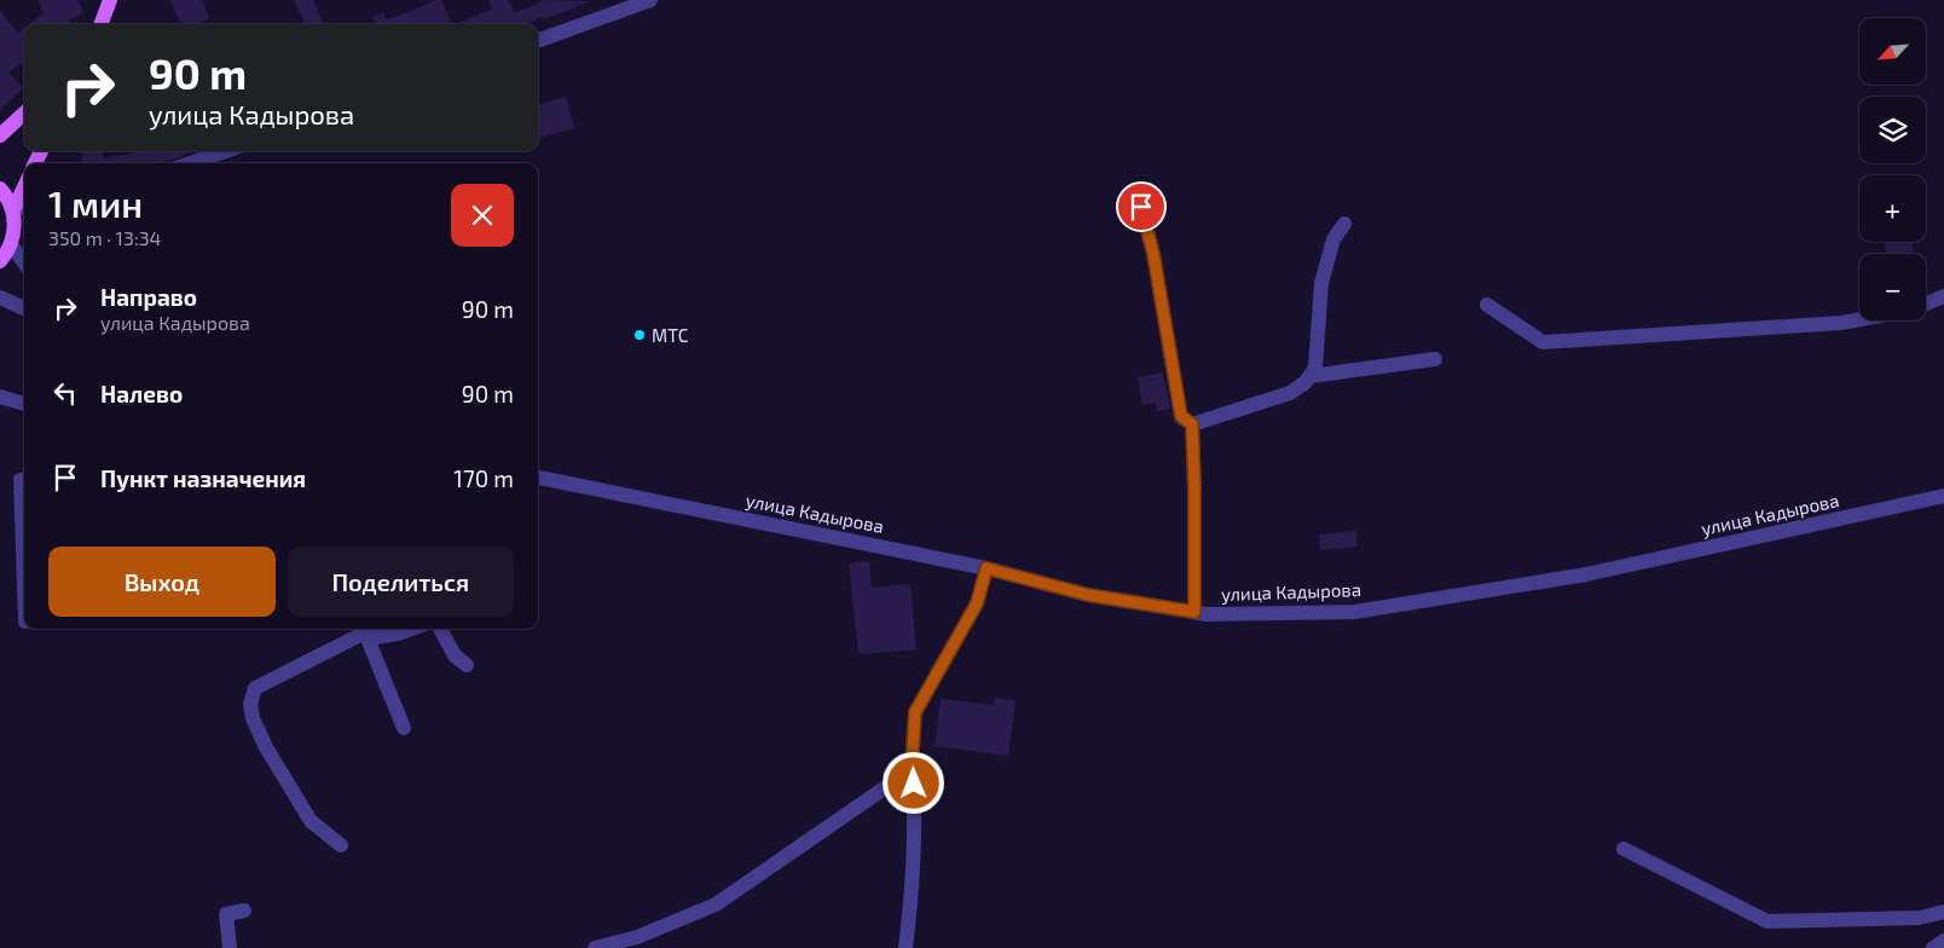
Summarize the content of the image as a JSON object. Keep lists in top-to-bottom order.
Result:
{
  "streets": {
    "street": ["улица Кадырова"]
  },
  "places": ["МТС"],
  "north": "bottom left",
  "page": {
    "map_buttons": ["+", "−"],
    "turn": ["90 m", "улица Кадырова"],
    "heading": ["1 мин", "350 m · 13:34"],
    "list": [
      {
        "name": "Направо",
        "note": "улица Кадырова",
        "value": "90 m"
      },
      {
        "name": "Налево",
        "value": "90 m"
      },
      {
        "name": "Пункт назначения",
        "value": "170 m"
      }
    ],
    "buttons": ["Выход", "Поделиться"]
  }
}
